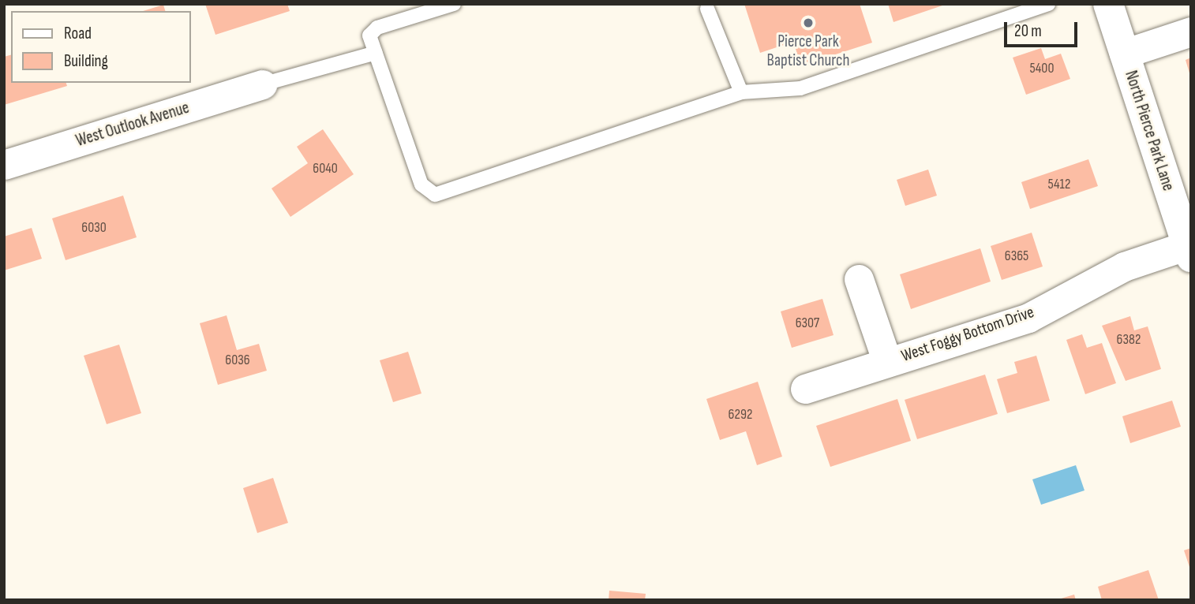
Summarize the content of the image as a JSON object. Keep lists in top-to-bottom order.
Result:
{
  "streets": {
    "street": ["West Outlook Avenue", "North Pierce Park Lane", "West Foggy Bottom Drive"]
  },
  "crossings": [
    ["North Pierce Park Lane", "West Foggy Bottom Drive"]
  ],
  "places": ["Pierce Park Baptist Church"],
  "house_numbers": [
    "5400",
    "6040",
    "5412",
    "6030",
    "6365",
    "6307",
    "6382",
    "6036",
    "6292"
  ],
  "legend": ["Road", "Building"],
  "scale_bar": "20 m"
}
